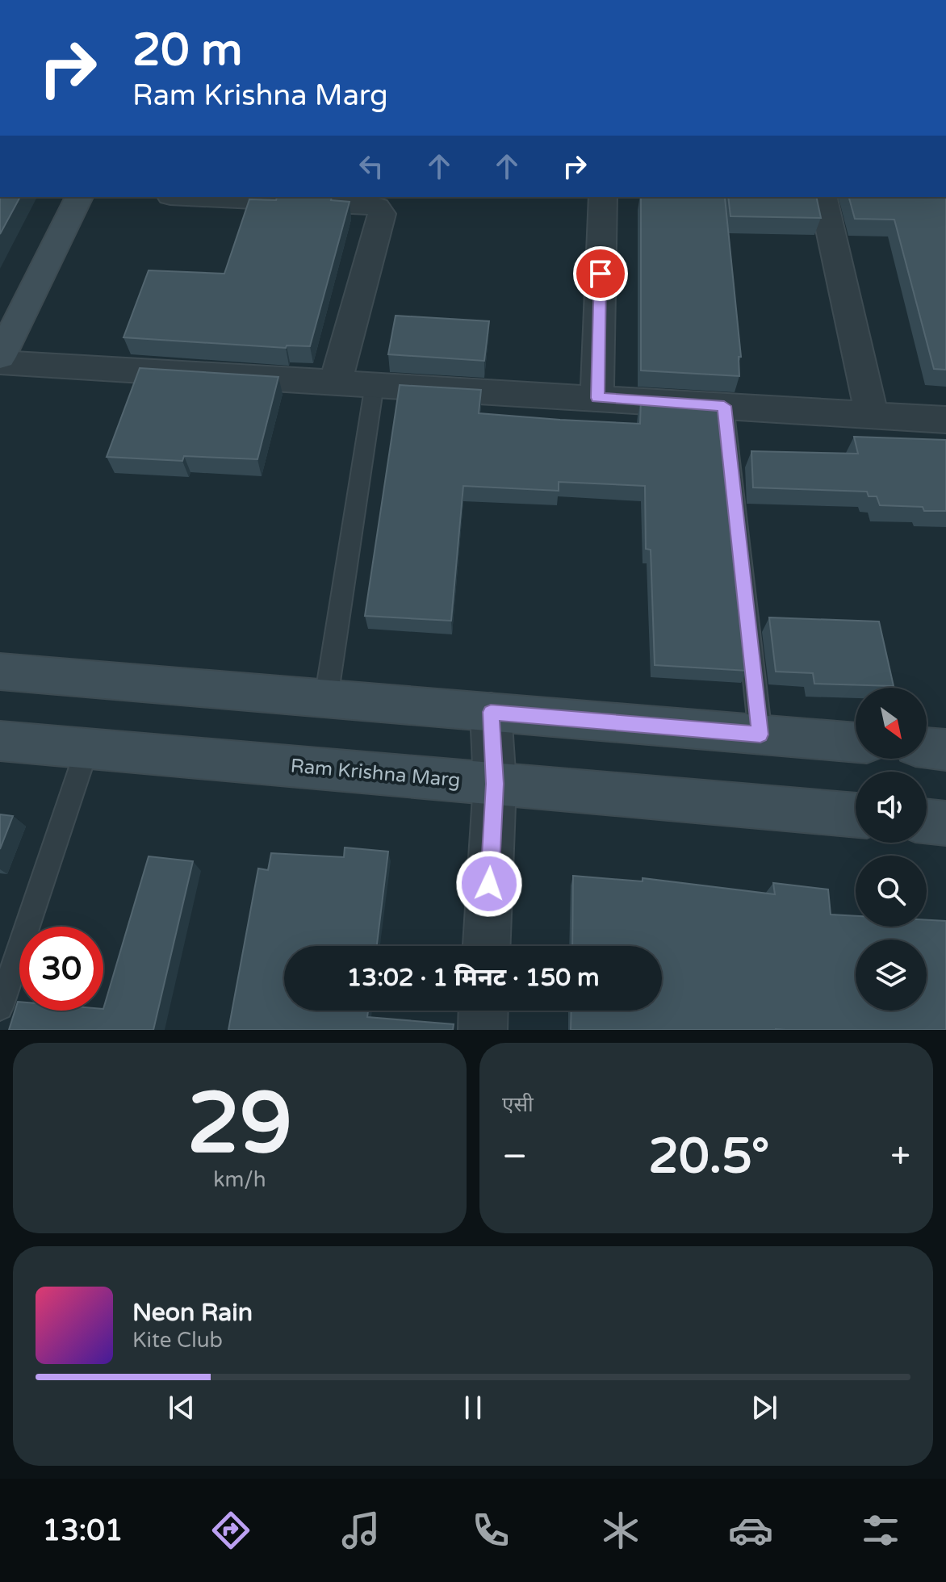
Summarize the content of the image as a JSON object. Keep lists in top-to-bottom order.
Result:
{
  "streets": {
    "street": ["Ram Krishna Marg"]
  },
  "north": "bottom right",
  "page": {
    "turn": ["20 m", "Ram Krishna Marg"],
    "limit": "30",
    "trip": "13:02 · 1 मिनट · 150 m",
    "tile": [
      ["29", "km/h"],
      "एसी"
    ],
    "heat": ["−", "20.5°", "+"],
    "song": ["Neon Rain", "Kite Club"],
    "tabs": "13:01"
  }
}
